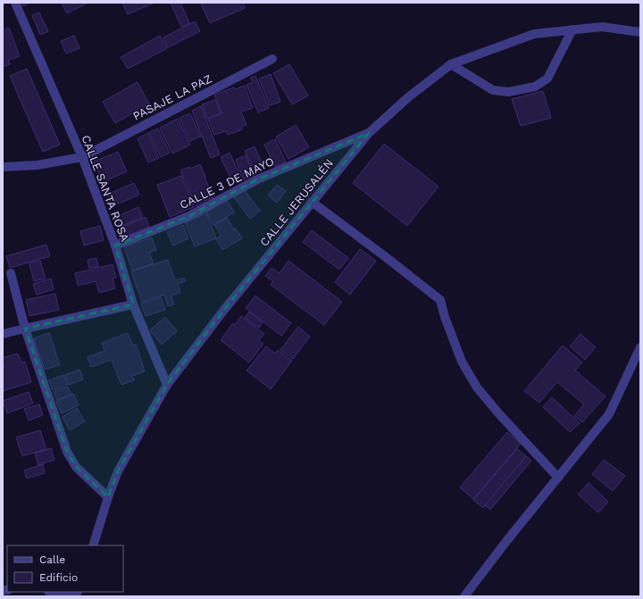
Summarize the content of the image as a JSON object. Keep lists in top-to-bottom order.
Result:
{
  "streets": {
    "street": [
      "PASAJE LA PAZ",
      "CALLE 3 DE MAYO",
      "CALLE SANTA ROSA",
      "CALLE JERUSALÉN"
    ]
  },
  "crossings": [
    ["PASAJE LA PAZ", "CALLE SANTA ROSA"],
    ["CALLE 3 DE MAYO", "CALLE SANTA ROSA"],
    ["CALLE 3 DE MAYO", "CALLE JERUSALÉN"],
    ["CALLE SANTA ROSA", "CALLE JERUSALÉN"]
  ],
  "legend": ["Calle", "Edificio"]
}
